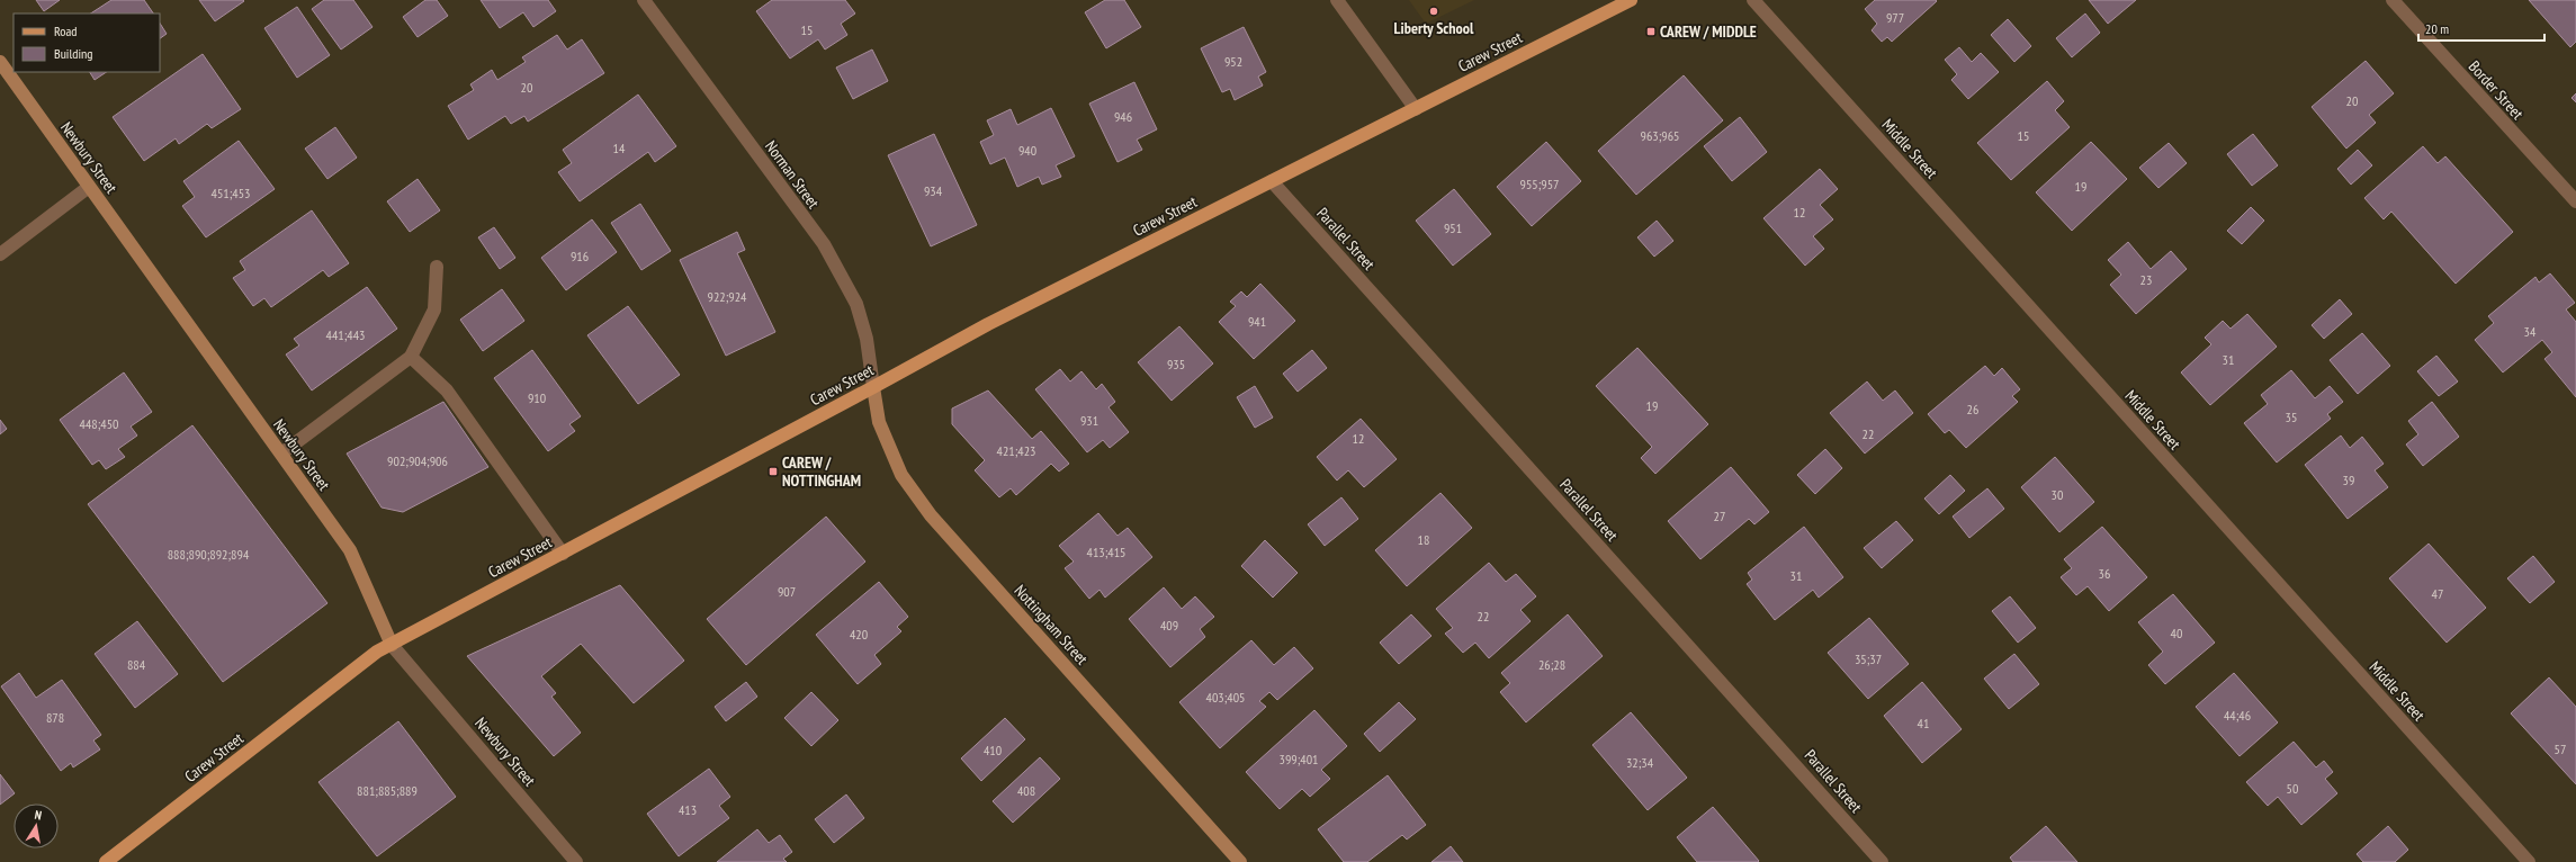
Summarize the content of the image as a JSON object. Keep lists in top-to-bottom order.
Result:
{
  "streets": {
    "main road": ["Carew Street"],
    "street": [
      "Border Street",
      "Middle Street",
      "Newbury Street",
      "Norman Street",
      "Parallel Street",
      "Nottingham Street"
    ]
  },
  "crossings": [
    ["Carew Street", "Newbury Street"],
    ["Carew Street", "Norman Street"],
    ["Carew Street", "Parallel Street"],
    ["Carew Street", "Nottingham Street"],
    ["Norman Street", "Nottingham Street"]
  ],
  "places": {
    "other": ["Liberty School"],
    "transit": ["CAREW / MIDDLE", "CAREW / NOTTINGHAM"]
  },
  "house_numbers": [
    "977",
    "15",
    "952",
    "20",
    "20",
    "946",
    "963;965",
    "15",
    "14",
    "940",
    "955;957",
    "19",
    "934",
    "451;453",
    "12",
    "951",
    "916",
    "23",
    "922;924",
    "941",
    "34",
    "441;443",
    "31",
    "935",
    "910",
    "19",
    "26",
    "35",
    "931",
    "448;450",
    "22",
    "12",
    "421;423",
    "902;904;906",
    "39",
    "30",
    "27",
    "18",
    "413;415",
    "888;890;892;894",
    "36",
    "31",
    "907",
    "47",
    "22",
    "409",
    "40",
    "420",
    "35;37",
    "884",
    "26;28",
    "403;405",
    "44;46",
    "878",
    "41",
    "57",
    "410",
    "399;401",
    "32;34",
    "50",
    "881;885;889",
    "408",
    "413"
  ],
  "legend": ["Road", "Building"],
  "scale_bar": "20 m",
  "north": "top"
}
